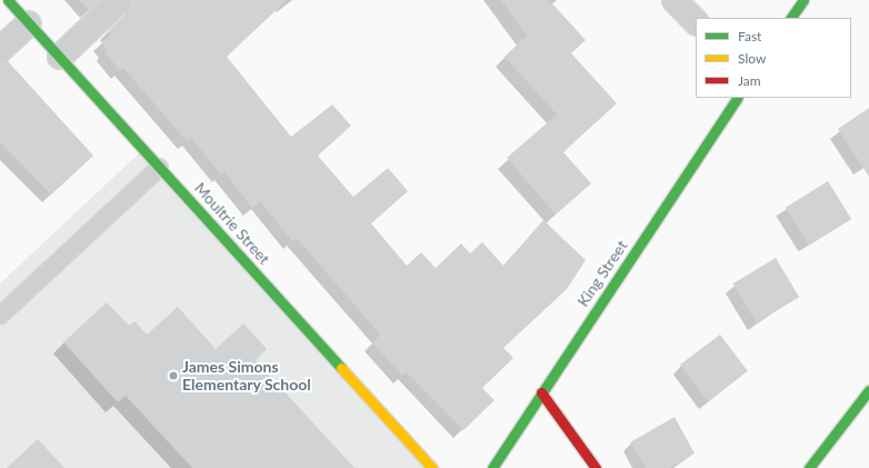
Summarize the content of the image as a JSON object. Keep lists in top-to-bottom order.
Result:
{
  "streets": {
    "street": ["Moultrie Street", "King Street"]
  },
  "places": ["James Simons Elementary School"],
  "legend": ["Fast", "Slow", "Jam"]
}
